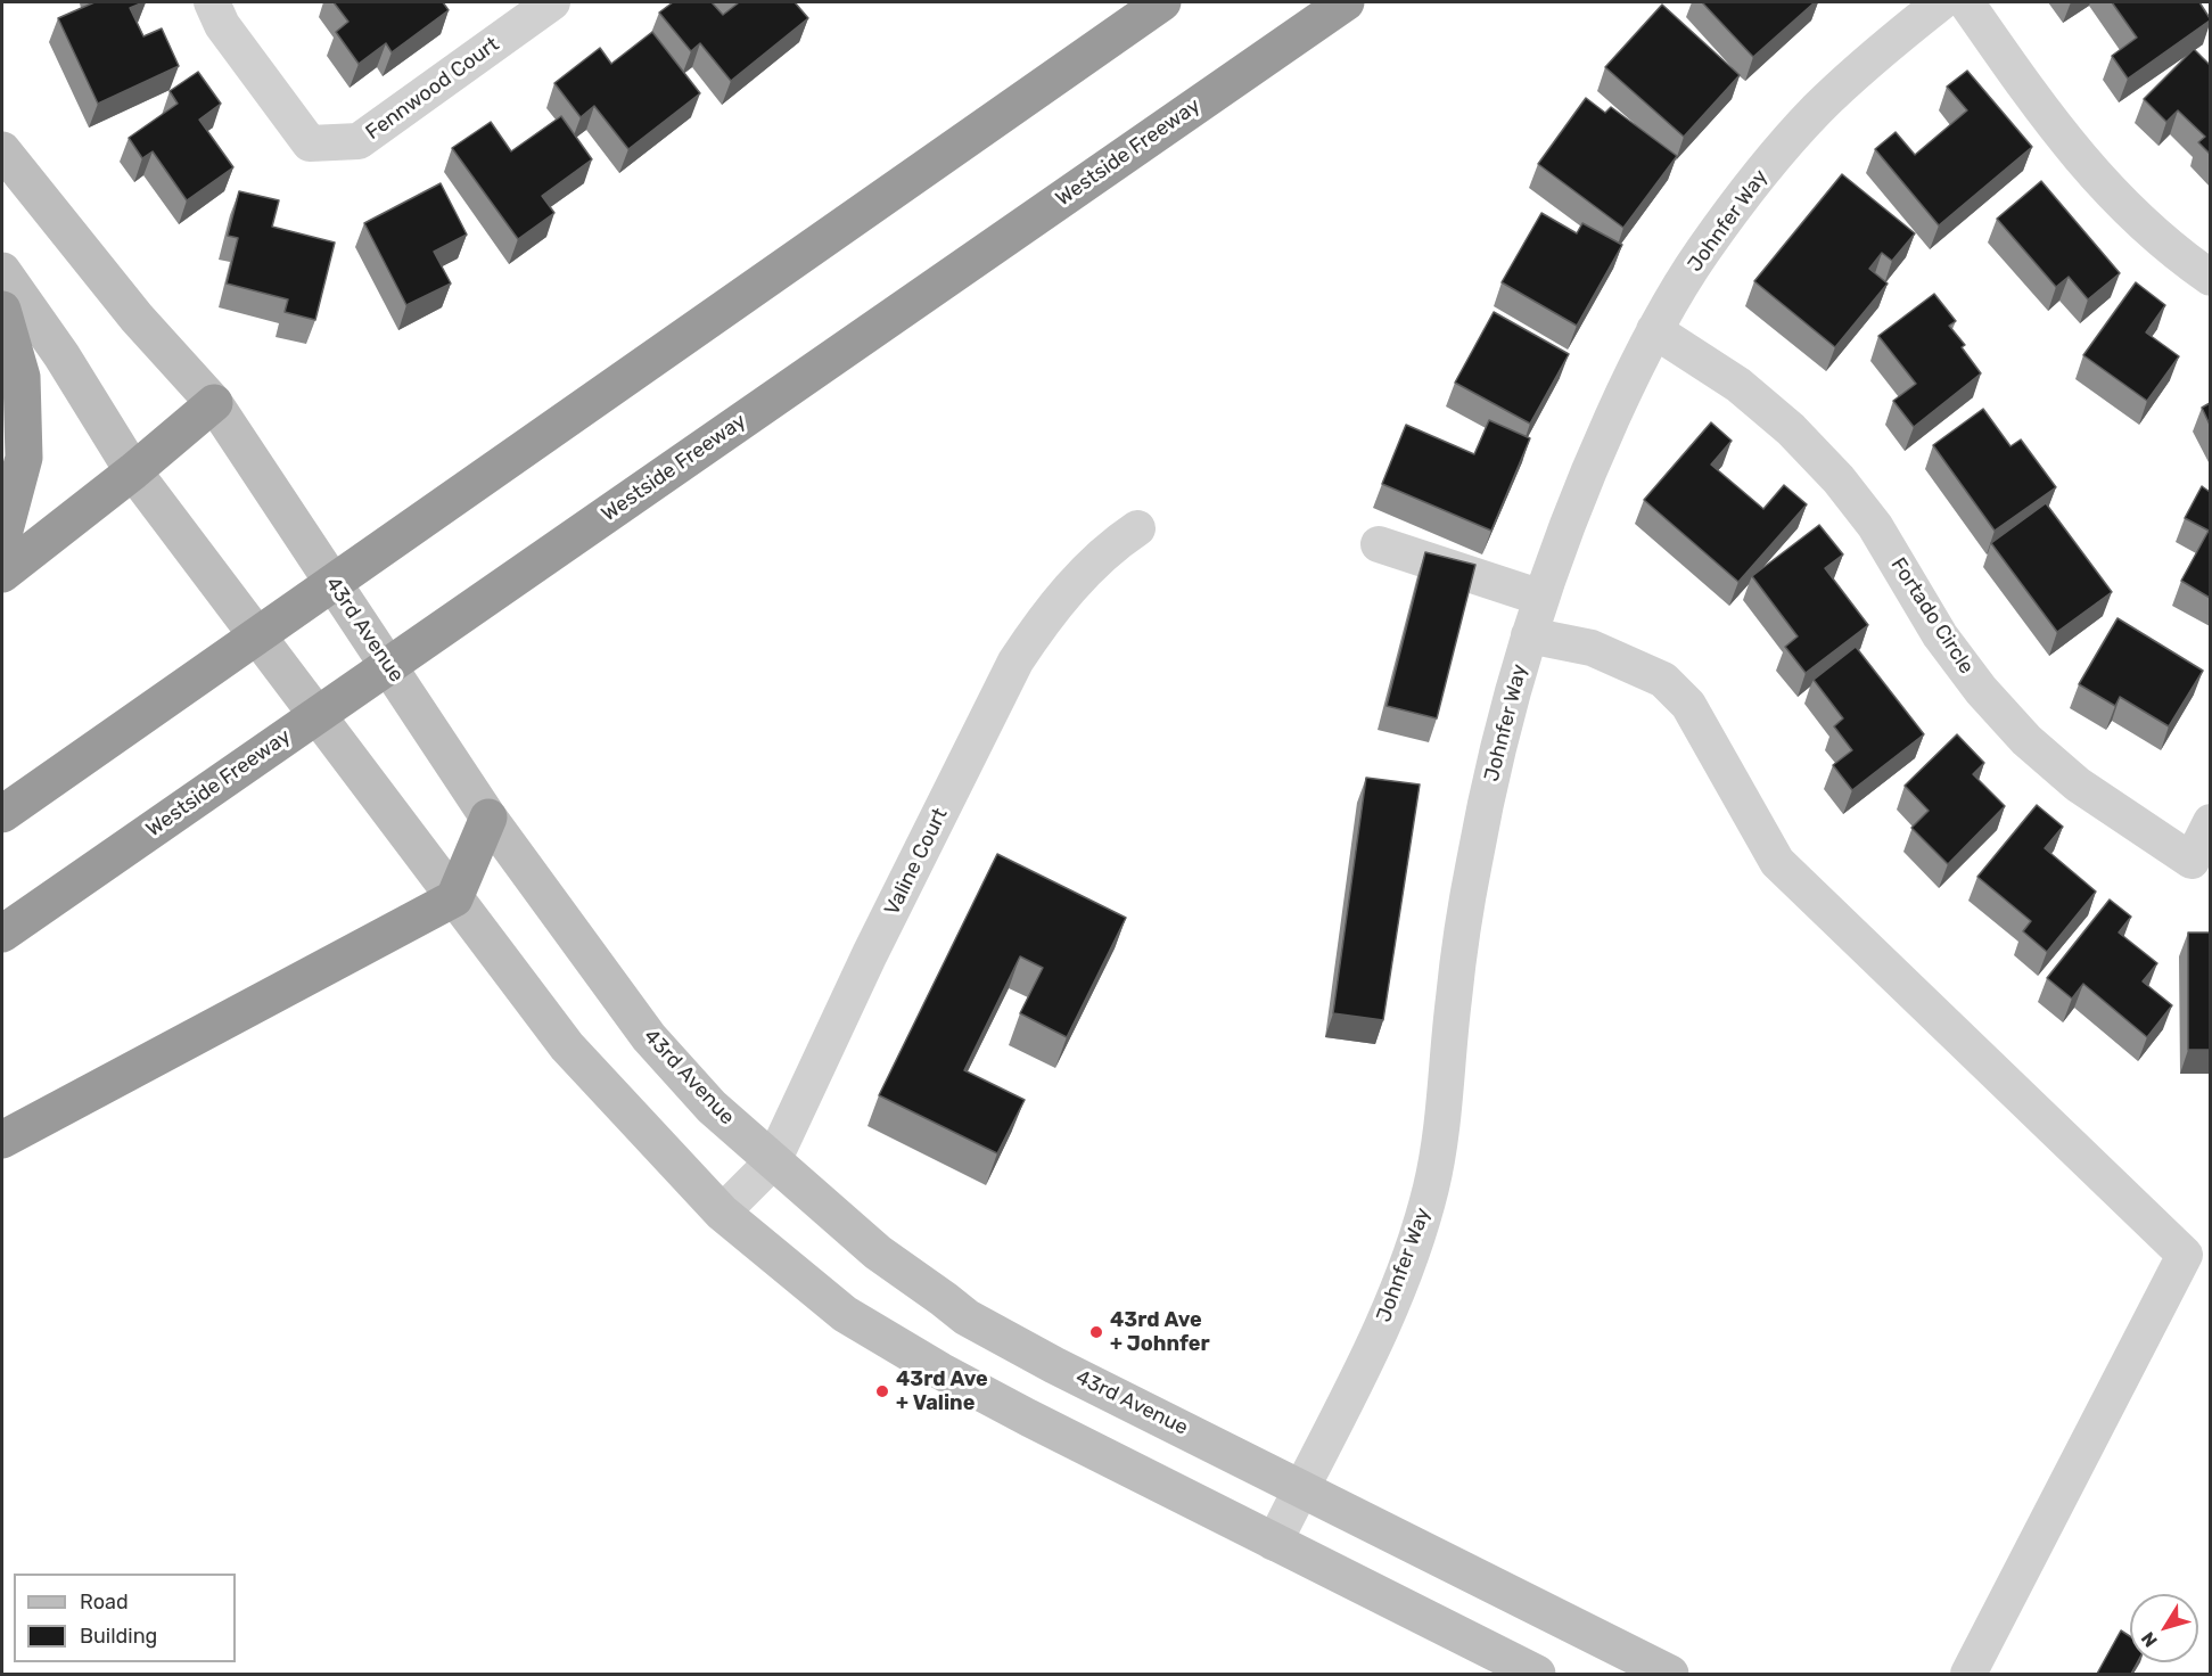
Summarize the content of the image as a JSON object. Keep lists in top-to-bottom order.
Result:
{
  "streets": {
    "highway": ["Westside Freeway"],
    "main road": ["43rd Avenue"],
    "street": [
      "Fennwood Court",
      "Johnfer Way",
      "Fortado Circle",
      "Valine Court"
    ]
  },
  "crossings": [
    ["Johnfer Way", "Fortado Circle"],
    ["Johnfer Way", "43rd Avenue"],
    ["43rd Avenue", "Valine Court"]
  ],
  "places": ["43rd Ave + Johnfer", "43rd Ave + Valine"],
  "legend": ["Road", "Building"],
  "north": "bottom left"
}
